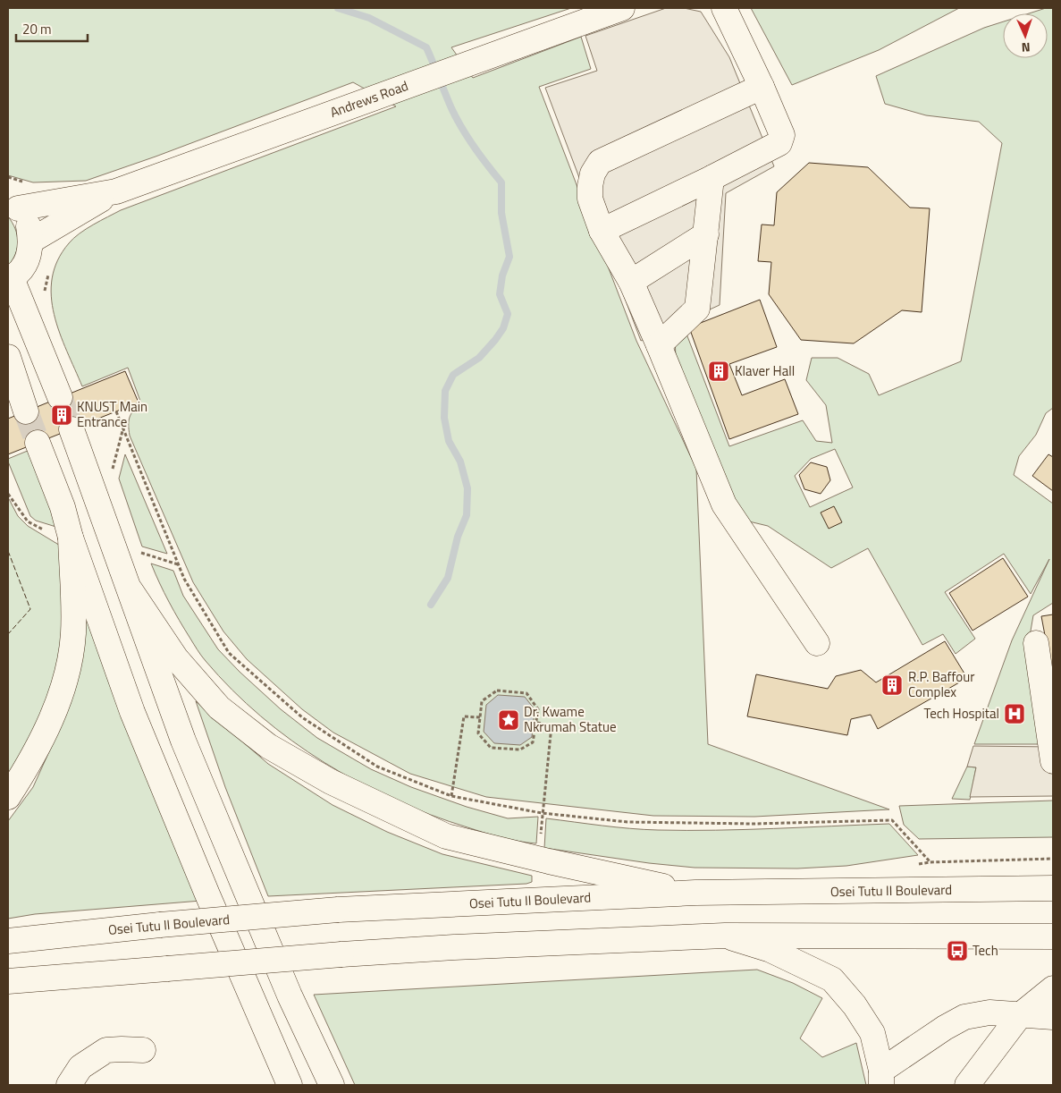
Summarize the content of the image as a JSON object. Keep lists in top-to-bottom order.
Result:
{
  "streets": {
    "main road": ["Andrews Road", "Osei Tutu II Boulevard"]
  },
  "places": {
    "building": ["Klaver Hall", "KNUST Main Entrance", "R.P. Baffour Complex"],
    "hospital": ["Tech Hospital"],
    "place": ["Dr. Kwame Nkrumah Statue"],
    "bus stop": ["Tech"]
  },
  "scale_bar": "20 m",
  "north": "bottom"
}
